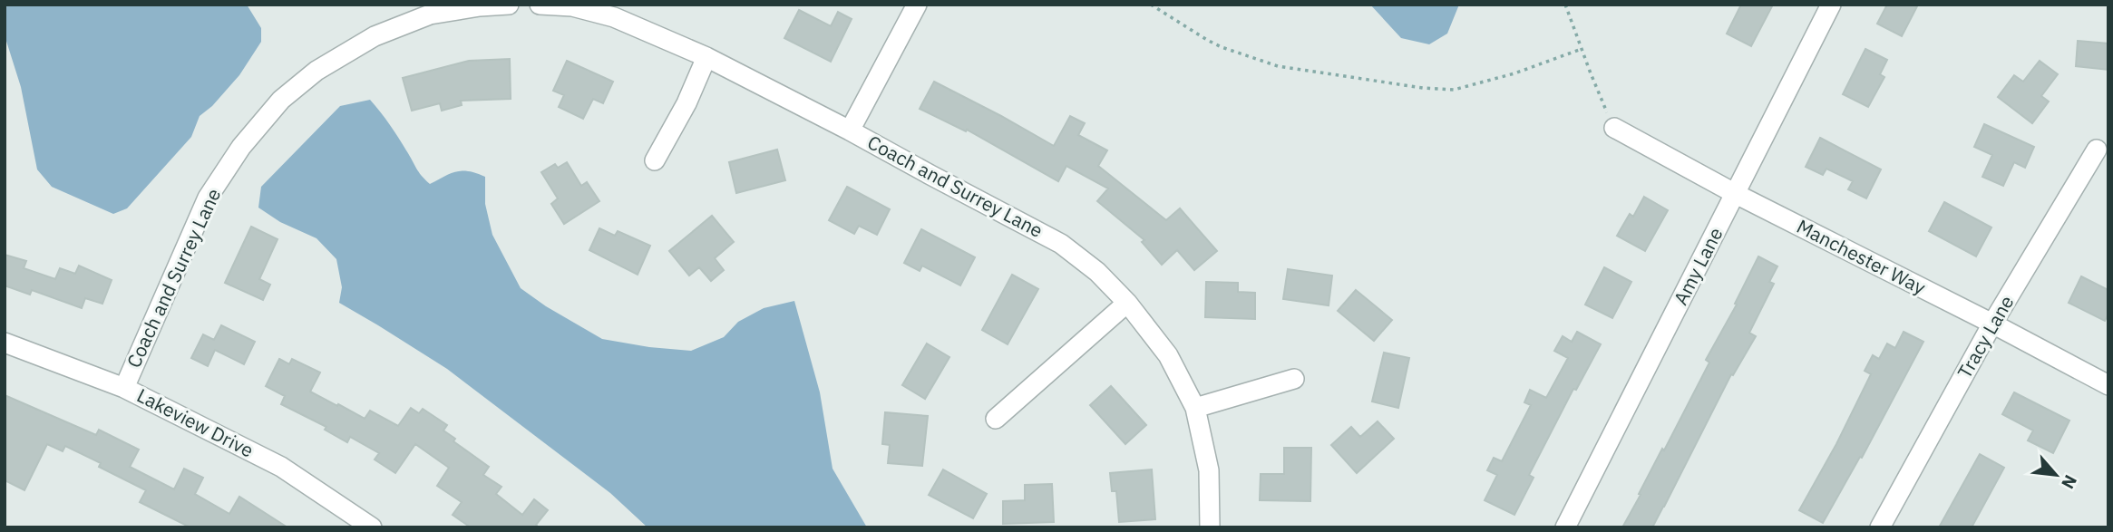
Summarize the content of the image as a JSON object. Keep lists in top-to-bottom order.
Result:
{
  "streets": {
    "street": [
      "Coach and Surrey Lane",
      "Manchester Way",
      "Amy Lane",
      "Tracy Lane",
      "Lakeview Drive"
    ]
  },
  "crossings": [
    ["Coach and Surrey Lane", "Lakeview Drive"],
    ["Manchester Way", "Amy Lane"],
    ["Manchester Way", "Tracy Lane"]
  ],
  "north": "bottom right"
}
